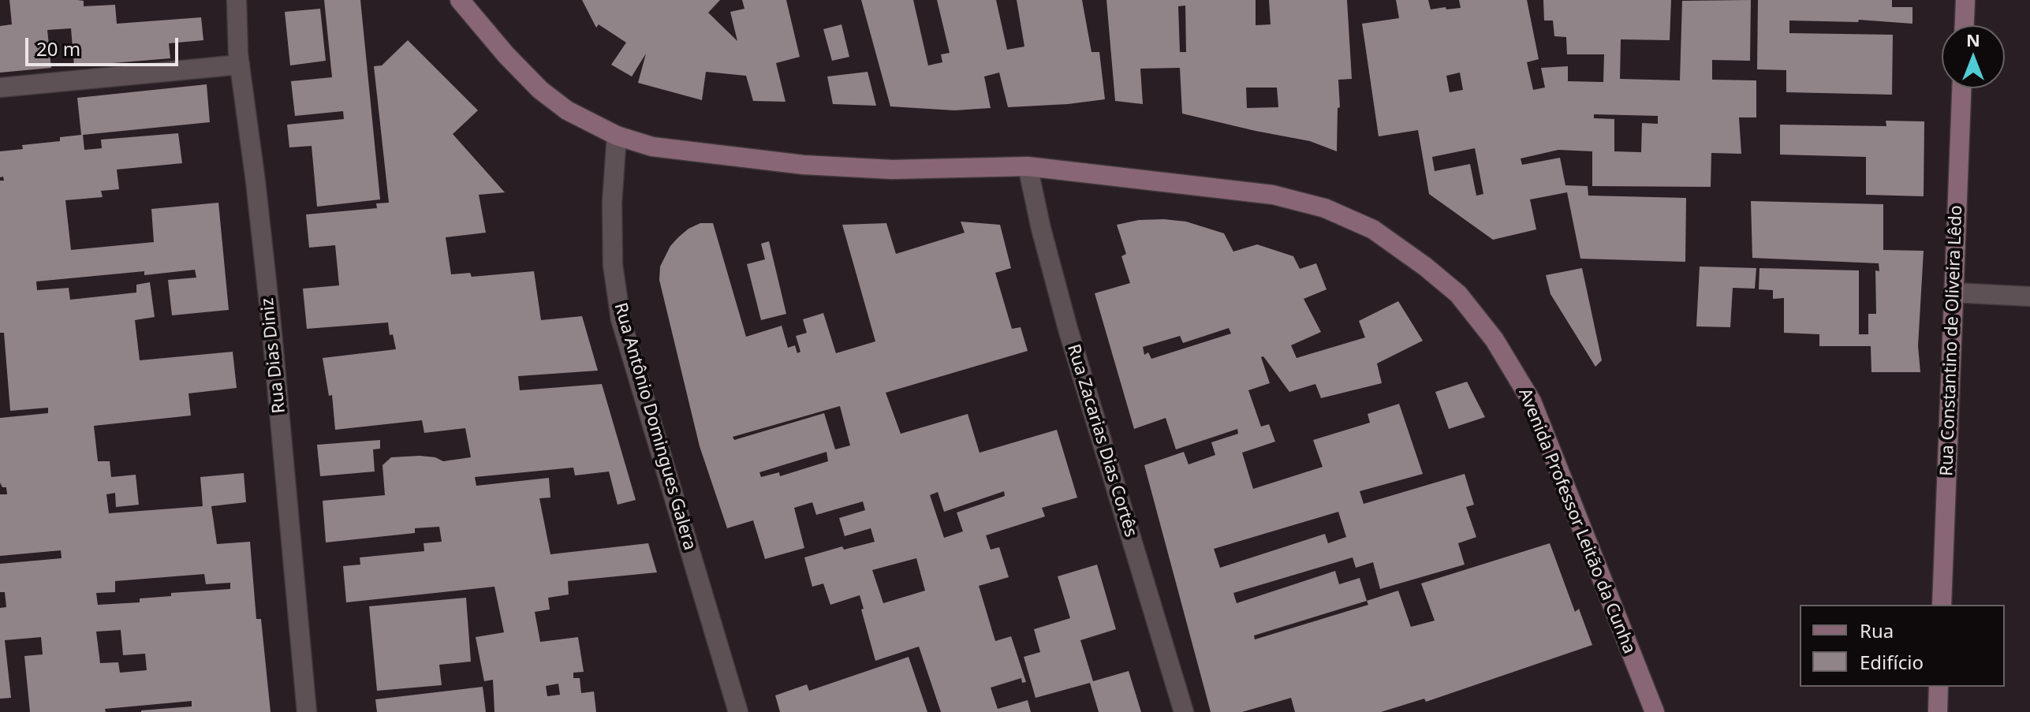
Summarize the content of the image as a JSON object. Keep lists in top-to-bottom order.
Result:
{
  "streets": {
    "street": [
      "Rua Constantino de Oliveira Lêdo",
      "Rua Dias Diniz",
      "Rua Antônio Domingues Galera",
      "Rua Zacarias Dias Cortês",
      "Avenida Professor Leitão da Cunha"
    ]
  },
  "crossings": [
    ["Rua Antônio Domingues Galera", "Avenida Professor Leitão da Cunha"],
    ["Rua Zacarias Dias Cortês", "Avenida Professor Leitão da Cunha"]
  ],
  "legend": ["Rua", "Edifício"],
  "scale_bar": "20 m",
  "north": "top"
}
